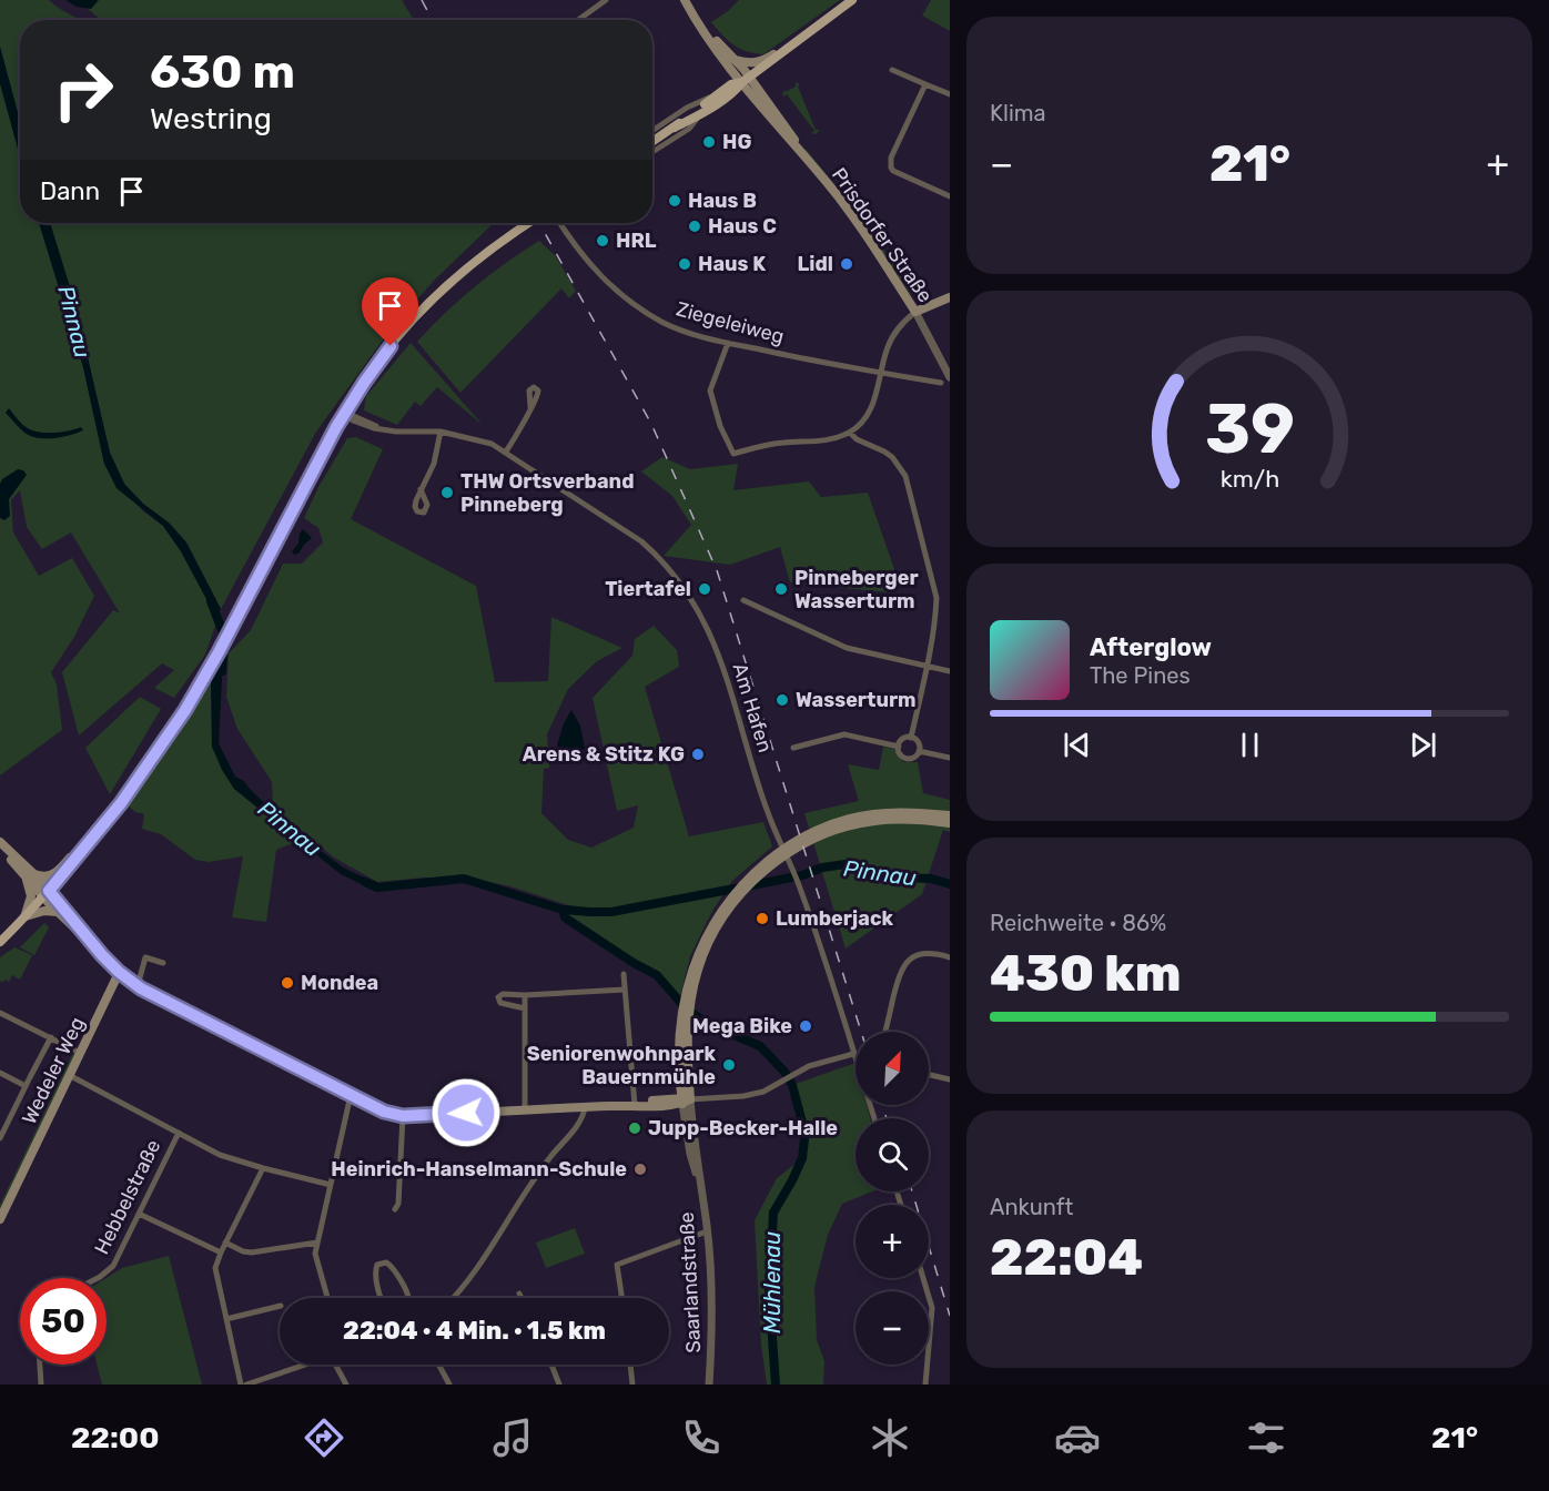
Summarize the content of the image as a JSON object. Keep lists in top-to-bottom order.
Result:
{
  "streets": {
    "main road": ["Prisdorfer Straße", "Wedeler Weg"],
    "street": [
      "Ziegeleiweg",
      "Am Hafen",
      "Hebbelstraße",
      "Saarlandstraße"
    ]
  },
  "water": ["Pinnau", "Mühlenau"],
  "places": [
    "HG",
    "Haus B",
    "Haus C",
    "HRL",
    "Haus K",
    "Lidl",
    "THW Ortsverband Pinneberg",
    "Tiertafel",
    "Pinneberger Wasserturm",
    "Wasserturm",
    "Arens & Stitz KG",
    "Lumberjack",
    "Mondea",
    "Mega Bike",
    "Seniorenwohnpark Bauernmühle",
    "Jupp-Becker-Halle",
    "Heinrich-Hanselmann-Schule"
  ],
  "north": "top right",
  "page": {
    "tile": [
      "Klima",
      ["Reichweite · 86%", "430 km"],
      ["Ankunft", "22:04"]
    ],
    "turn": ["630 m", "Westring"],
    "heat": ["−", "21°", "+"],
    "then": "Dann",
    "song": ["Afterglow", "The Pines"],
    "map_buttons": ["+", "−"],
    "limit": "50",
    "trip": "22:04 · 4 Min. · 1.5 km",
    "tabs": ["22:00", "21°"],
    "gauge": ["39", "km/h"]
  }
}
